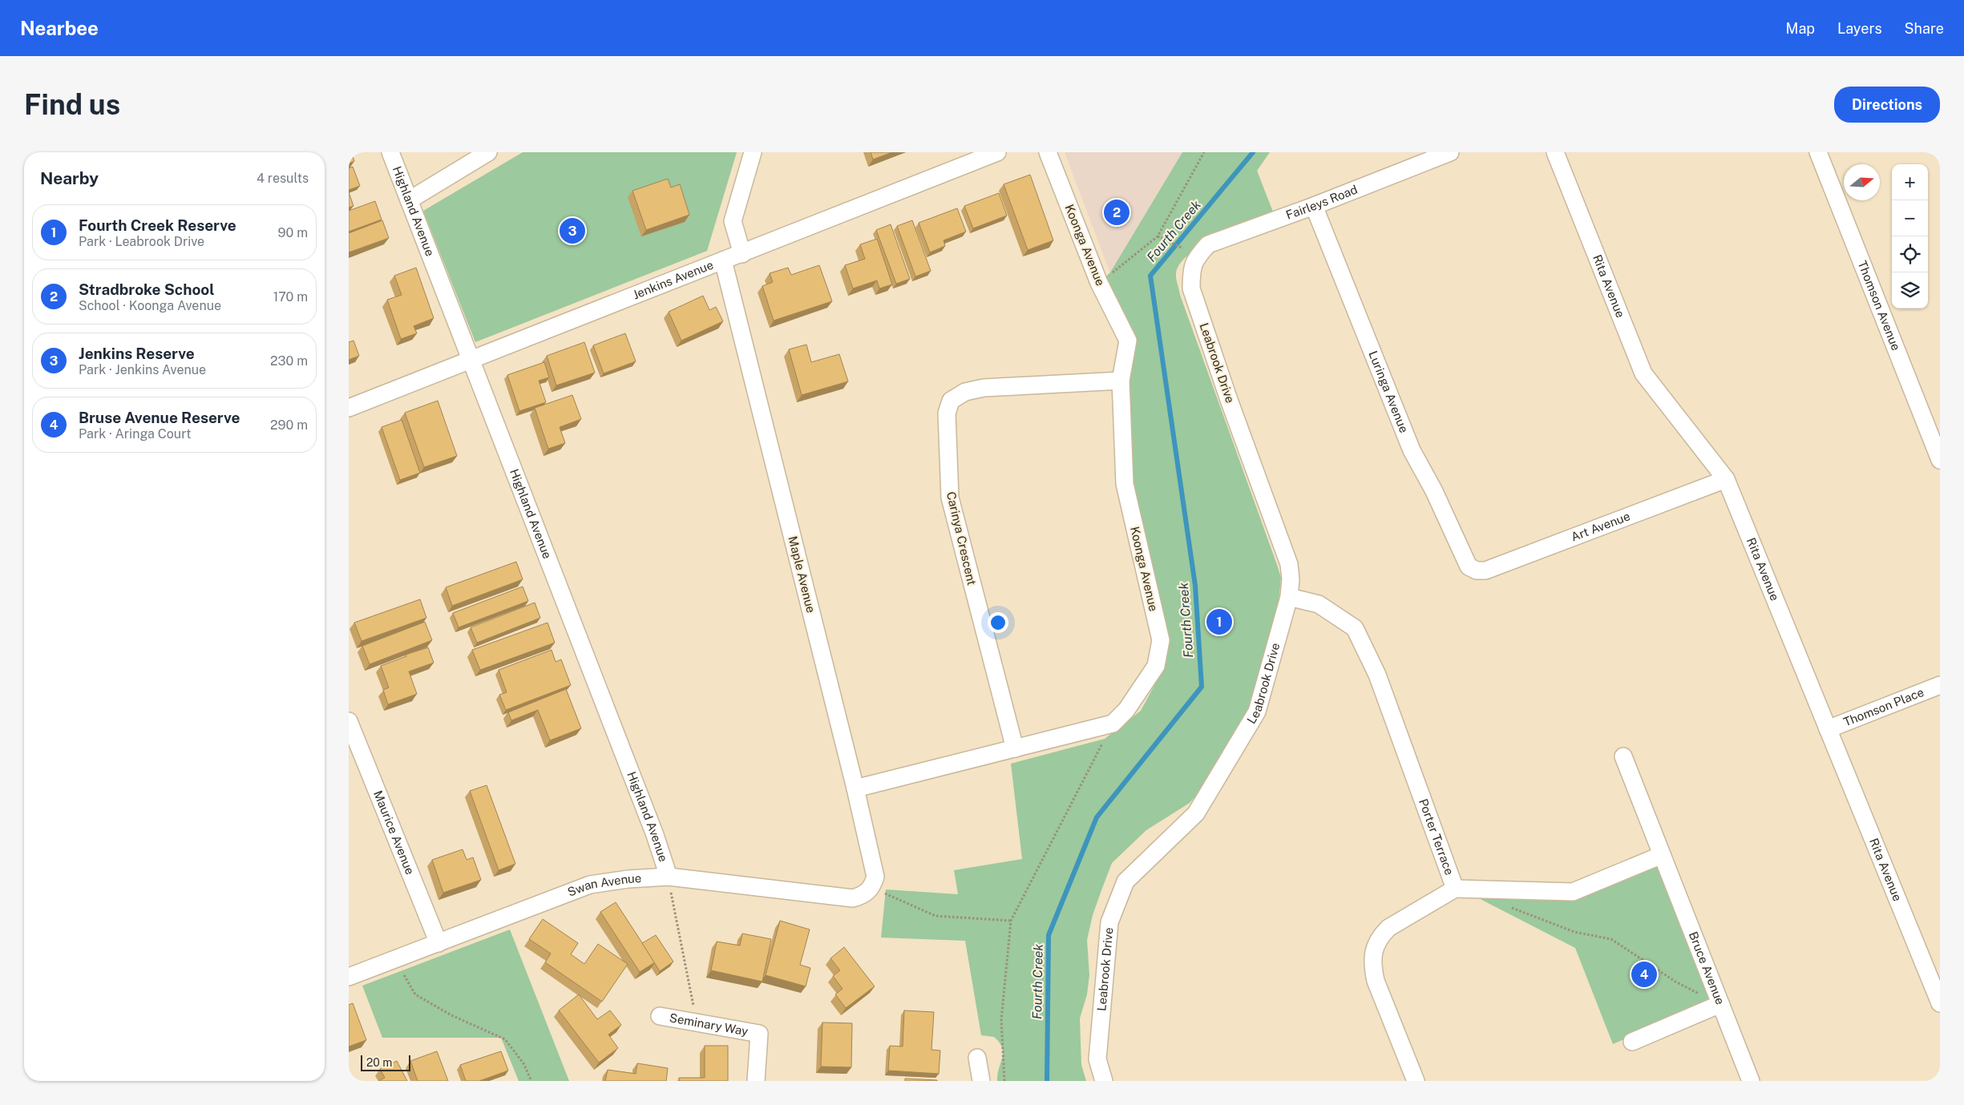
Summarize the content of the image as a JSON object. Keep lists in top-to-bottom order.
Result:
{
  "streets": {
    "street": [
      "Fairleys Road",
      "Highland Avenue",
      "Koonga Avenue",
      "Jenkins Avenue",
      "Rita Avenue",
      "Thomson Avenue",
      "Leabrook Drive",
      "Luringa Avenue",
      "Art Avenue",
      "Carinya Crescent",
      "Maple Avenue",
      "Thomson Place",
      "Maurice Avenue",
      "Porter Terrace",
      "Swan Avenue",
      "Bruce Avenue",
      "Seminary Way"
    ]
  },
  "crossings": [
    ["Fairleys Road", "Leabrook Drive"],
    ["Fairleys Road", "Luringa Avenue"],
    ["Highland Avenue", "Jenkins Avenue"],
    ["Highland Avenue", "Swan Avenue"],
    ["Koonga Avenue", "Carinya Crescent"],
    ["Koonga Avenue", "Maple Avenue"],
    ["Jenkins Avenue", "Maple Avenue"],
    ["Rita Avenue", "Art Avenue"],
    ["Rita Avenue", "Thomson Place"],
    ["Leabrook Drive", "Porter Terrace"],
    ["Luringa Avenue", "Art Avenue"],
    ["Maple Avenue", "Swan Avenue"],
    ["Maurice Avenue", "Swan Avenue"]
  ],
  "water": ["Fourth Creek"],
  "scale_bar": "20 m",
  "north": "right",
  "page": {
    "header": "Nearbee",
    "nav": ["Map", "Layers", "Share"],
    "buttons": "Directions",
    "title": "Find us",
    "heading": ["Nearby", "4 results"],
    "map_buttons": ["+", "−"],
    "pins": [
      "2",
      "3",
      "1",
      "4"
    ],
    "list": [
      {
        "mark": "1",
        "name": "Fourth Creek Reserve",
        "note": "Park · Leabrook Drive",
        "value": "90 m"
      },
      {
        "mark": "2",
        "name": "Stradbroke School",
        "note": "School · Koonga Avenue",
        "value": "170 m"
      },
      {
        "mark": "3",
        "name": "Jenkins Reserve",
        "note": "Park · Jenkins Avenue",
        "value": "230 m"
      },
      {
        "mark": "4",
        "name": "Bruse Avenue Reserve",
        "note": "Park · Aringa Court",
        "value": "290 m"
      }
    ],
    "scale": "20 m"
  }
}
